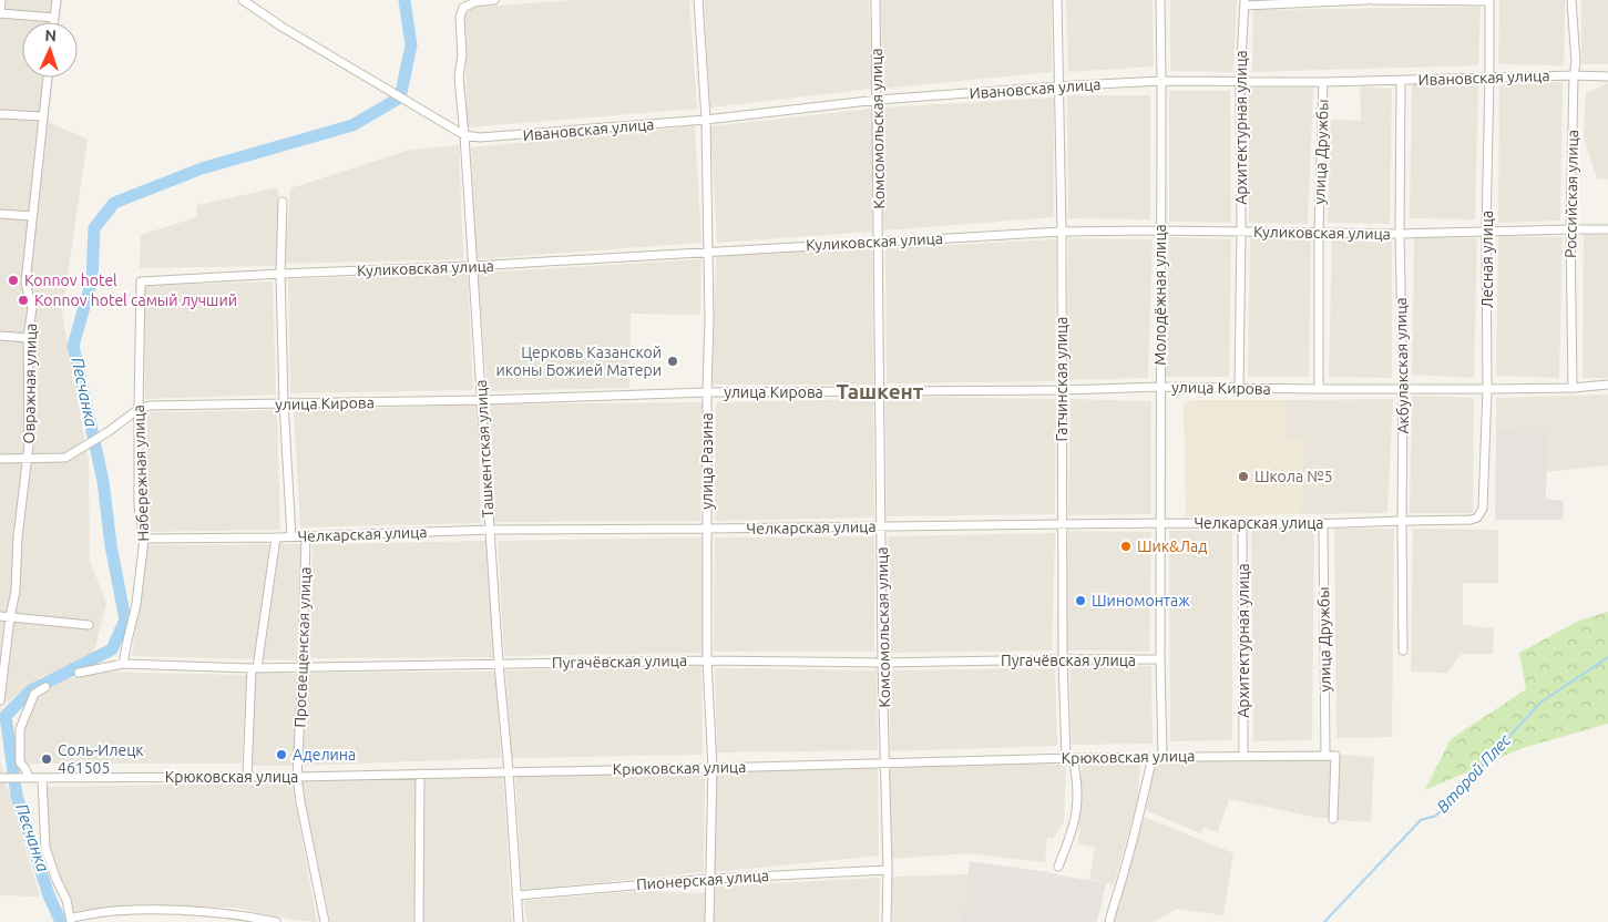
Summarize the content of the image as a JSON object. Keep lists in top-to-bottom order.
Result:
{
  "streets": {
    "street": [
      "Ивановская улица",
      "Архитектурная улица",
      "Комсомольская улица",
      "улица Дружбы",
      "Российская улица",
      "Куликовская улица",
      "Лесная улица",
      "Молодёжная улица",
      "Акбулакская улица",
      "Гатчинская улица",
      "Овражная улица",
      "улица Кирова",
      "Ташкентская улица",
      "улица Разина",
      "Набережная улица",
      "Челкарская улица",
      "Просвещенская улица",
      "Пугачёвская улица",
      "Крюковская улица",
      "Пионерская улица"
    ]
  },
  "crossings": [
    ["Ивановская улица", "Архитектурная улица"],
    ["Ивановская улица", "Комсомольская улица"],
    ["Ивановская улица", "улица Дружбы"],
    ["Ивановская улица", "Российская улица"],
    ["Ивановская улица", "Лесная улица"],
    ["Ивановская улица", "Молодёжная улица"],
    ["Ивановская улица", "Акбулакская улица"],
    ["Ивановская улица", "Гатчинская улица"],
    ["Ивановская улица", "Ташкентская улица"],
    ["Ивановская улица", "улица Разина"],
    ["Архитектурная улица", "Куликовская улица"],
    ["Архитектурная улица", "улица Кирова"],
    ["Архитектурная улица", "Челкарская улица"],
    ["Архитектурная улица", "Крюковская улица"],
    ["Комсомольская улица", "Куликовская улица"],
    ["Комсомольская улица", "улица Кирова"],
    ["Комсомольская улица", "Челкарская улица"],
    ["Комсомольская улица", "Пугачёвская улица"],
    ["Комсомольская улица", "Крюковская улица"],
    ["Комсомольская улица", "Пионерская улица"],
    ["улица Дружбы", "Куликовская улица"],
    ["улица Дружбы", "улица Кирова"],
    ["улица Дружбы", "Челкарская улица"],
    ["улица Дружбы", "Крюковская улица"],
    ["Российская улица", "Куликовская улица"],
    ["Российская улица", "улица Кирова"],
    ["Куликовская улица", "Лесная улица"],
    ["Куликовская улица", "Молодёжная улица"],
    ["Куликовская улица", "Акбулакская улица"],
    ["Куликовская улица", "Гатчинская улица"],
    ["Куликовская улица", "Ташкентская улица"],
    ["Куликовская улица", "улица Разина"],
    ["Куликовская улица", "Набережная улица"],
    ["Лесная улица", "улица Кирова"],
    ["Лесная улица", "Челкарская улица"],
    ["Молодёжная улица", "улица Кирова"],
    ["Молодёжная улица", "Челкарская улица"],
    ["Молодёжная улица", "Пугачёвская улица"],
    ["Молодёжная улица", "Крюковская улица"],
    ["Акбулакская улица", "улица Кирова"],
    ["Акбулакская улица", "Челкарская улица"],
    ["Гатчинская улица", "улица Кирова"],
    ["Гатчинская улица", "Челкарская улица"],
    ["Гатчинская улица", "Пугачёвская улица"],
    ["Гатчинская улица", "Крюковская улица"],
    ["улица Кирова", "Ташкентская улица"],
    ["улица Кирова", "улица Разина"],
    ["улица Кирова", "Набережная улица"],
    ["Ташкентская улица", "Челкарская улица"],
    ["Ташкентская улица", "Пугачёвская улица"],
    ["Ташкентская улица", "Крюковская улица"],
    ["Ташкентская улица", "Пионерская улица"],
    ["улица Разина", "Челкарская улица"],
    ["улица Разина", "Пугачёвская улица"],
    ["улица Разина", "Крюковская улица"],
    ["улица Разина", "Пионерская улица"],
    ["Набережная улица", "Челкарская улица"],
    ["Набережная улица", "Пугачёвская улица"],
    ["Челкарская улица", "Просвещенская улица"],
    ["Просвещенская улица", "Пугачёвская улица"],
    ["Просвещенская улица", "Крюковская улица"]
  ],
  "districts": ["Ташкент"],
  "water": ["Песчанка", "Второй Плес"],
  "places": [
    "Konnov hotel",
    "Konnov hotel самый лучший",
    "Церковь Казанской иконы Божией Матери",
    "Школа №5",
    "Шик&Лад",
    "Шиномонтаж",
    "Аделина",
    "Соль-Илецк 461505"
  ],
  "north": "top"
}
